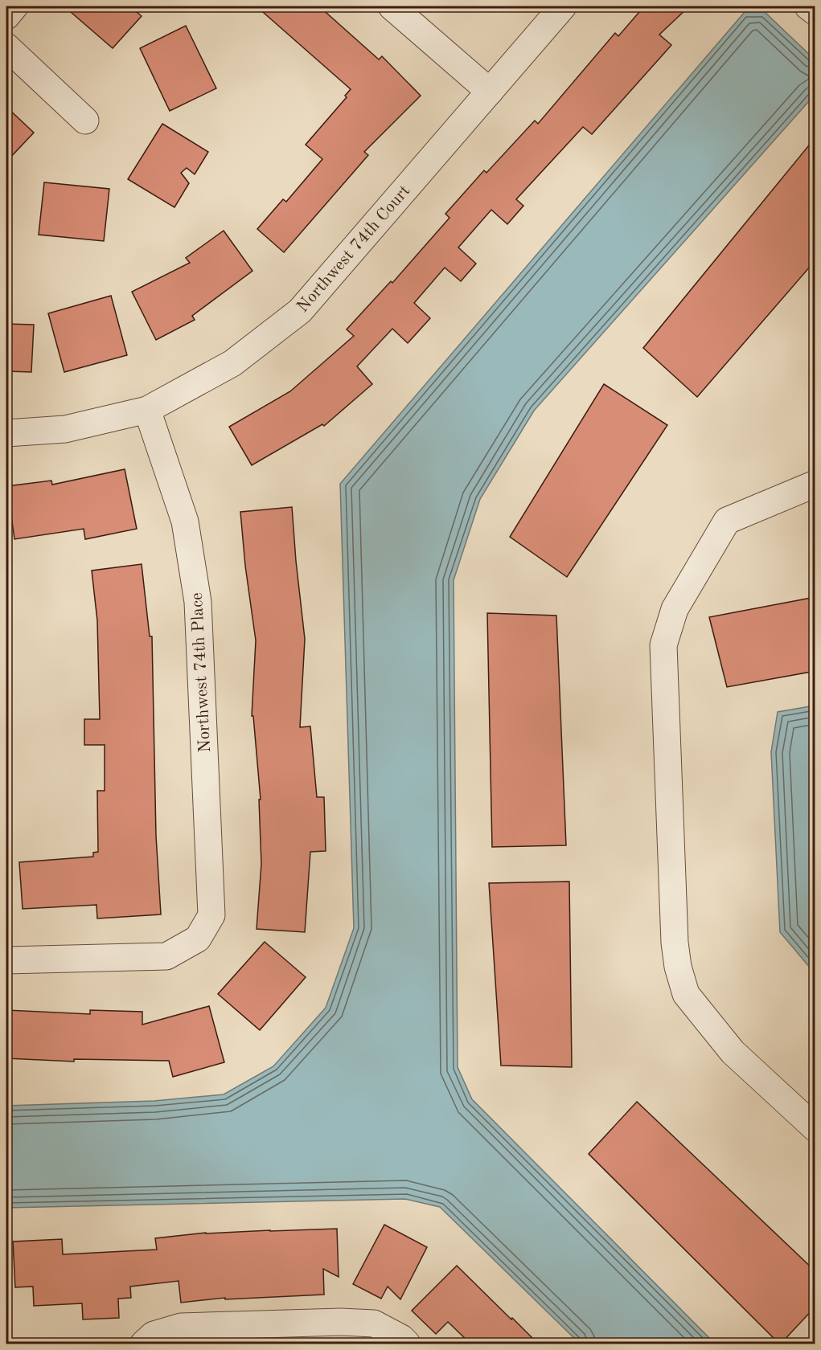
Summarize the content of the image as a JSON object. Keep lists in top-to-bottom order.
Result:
{
  "streets": {
    "street": ["Northwest 74th Court", "Northwest 74th Place"]
  },
  "crossings": [
    ["Northwest 74th Court", "Northwest 74th Place"]
  ]
}
